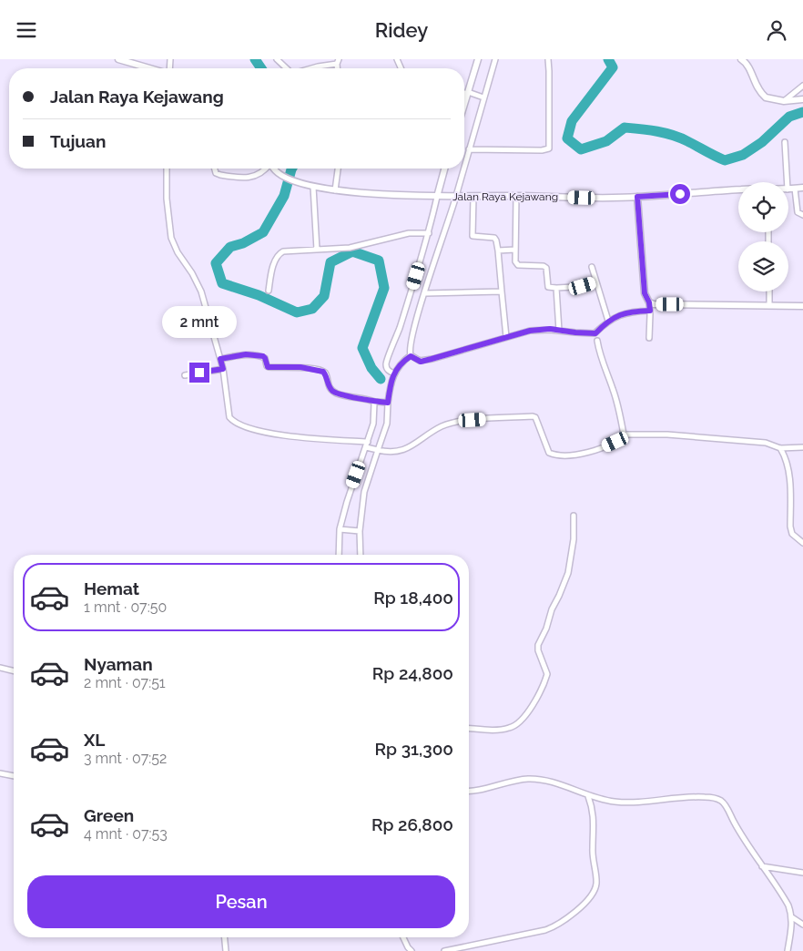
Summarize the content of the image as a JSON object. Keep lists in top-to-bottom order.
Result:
{
  "streets": {
    "street": ["Jalan Raya Kejawang"]
  },
  "page": {
    "header": "Ridey",
    "banner": ["Jalan Raya Kejawang", "Tujuan"],
    "bubble": "2 mnt",
    "list": [
      {
        "name": "Hemat",
        "note": "1 mnt · 07:50",
        "value": "Rp 18,400"
      },
      {
        "name": "Nyaman",
        "note": "2 mnt · 07:51",
        "value": "Rp 24,800"
      },
      {
        "name": "XL",
        "note": "3 mnt · 07:52",
        "value": "Rp 31,300"
      },
      {
        "name": "Green",
        "note": "4 mnt · 07:53",
        "value": "Rp 26,800"
      }
    ],
    "buttons": "Pesan"
  }
}
